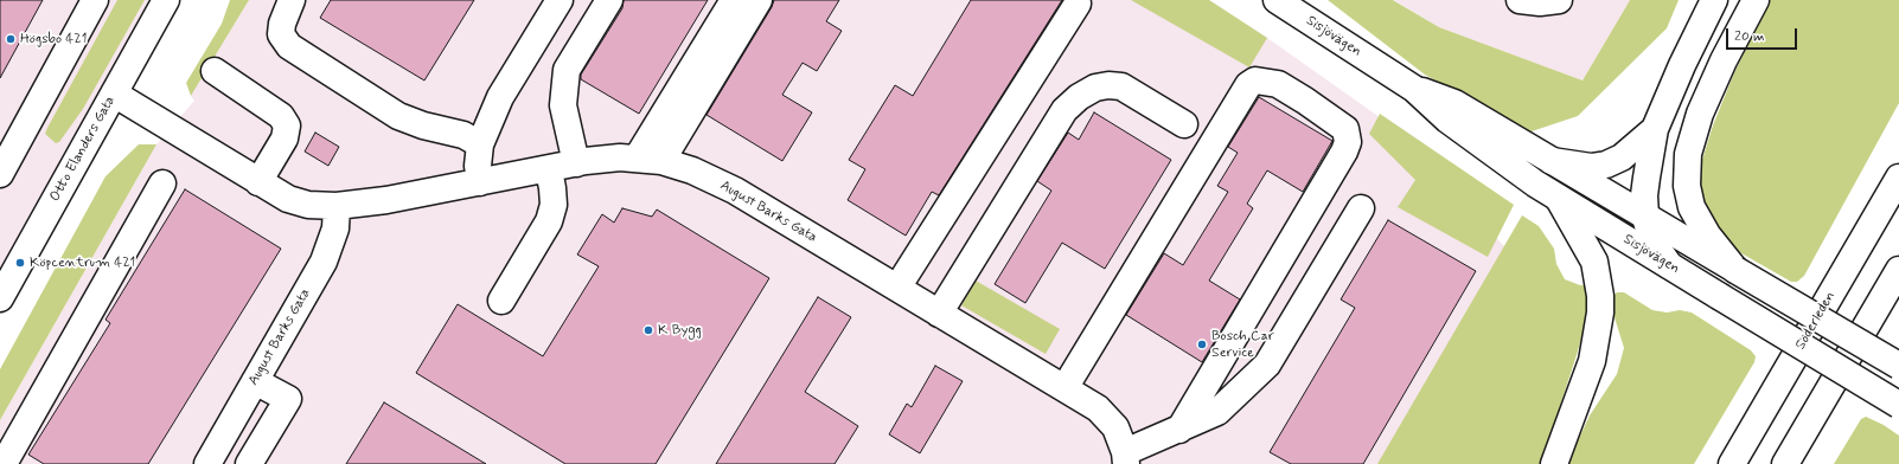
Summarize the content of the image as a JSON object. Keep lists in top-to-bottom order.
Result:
{
  "streets": {
    "main road": [
      "Sisjövägen",
      "Otto Elanders Gata",
      "August Barks Gata",
      "Söderleden"
    ]
  },
  "crossings": [
    ["Otto Elanders Gata", "August Barks Gata"]
  ],
  "places": [
    "Högsbo 421",
    "Köpcentrum 421",
    "K Bygg",
    "Bosch Car Service"
  ],
  "scale_bar": "20 m"
}
